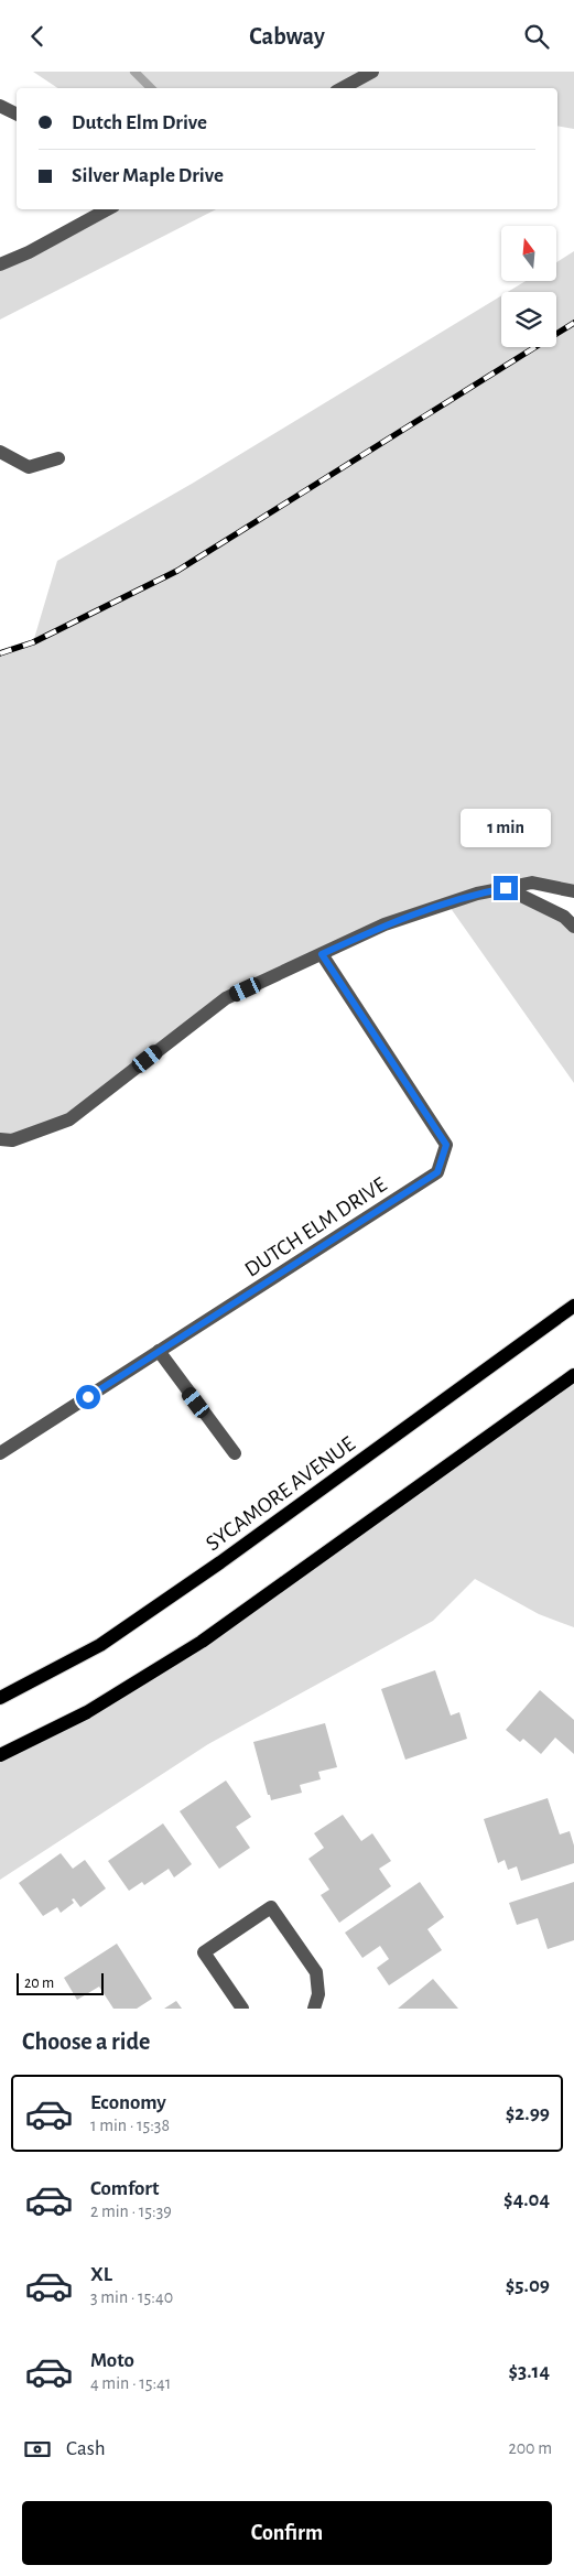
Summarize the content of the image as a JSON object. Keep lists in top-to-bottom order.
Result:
{
  "streets": {
    "main road": ["SYCAMORE AVENUE"],
    "street": ["DUTCH ELM DRIVE"]
  },
  "scale_bar": "20 m",
  "north": "top",
  "page": {
    "header": "Cabway",
    "banner": ["Dutch Elm Drive", "Silver Maple Drive"],
    "bubble": "1 min",
    "scale": "20 m",
    "heading": "Choose a ride",
    "list": [
      {
        "name": "Economy",
        "note": "1 min · 15:38",
        "value": "$2.99"
      },
      {
        "name": "Comfort",
        "note": "2 min · 15:39",
        "value": "$4.04"
      },
      {
        "name": "XL",
        "note": "3 min · 15:40",
        "value": "$5.09"
      },
      {
        "name": "Moto",
        "note": "4 min · 15:41",
        "value": "$3.14"
      }
    ],
    "pay": ["Cash", "200 m"],
    "buttons": "Confirm"
  }
}
